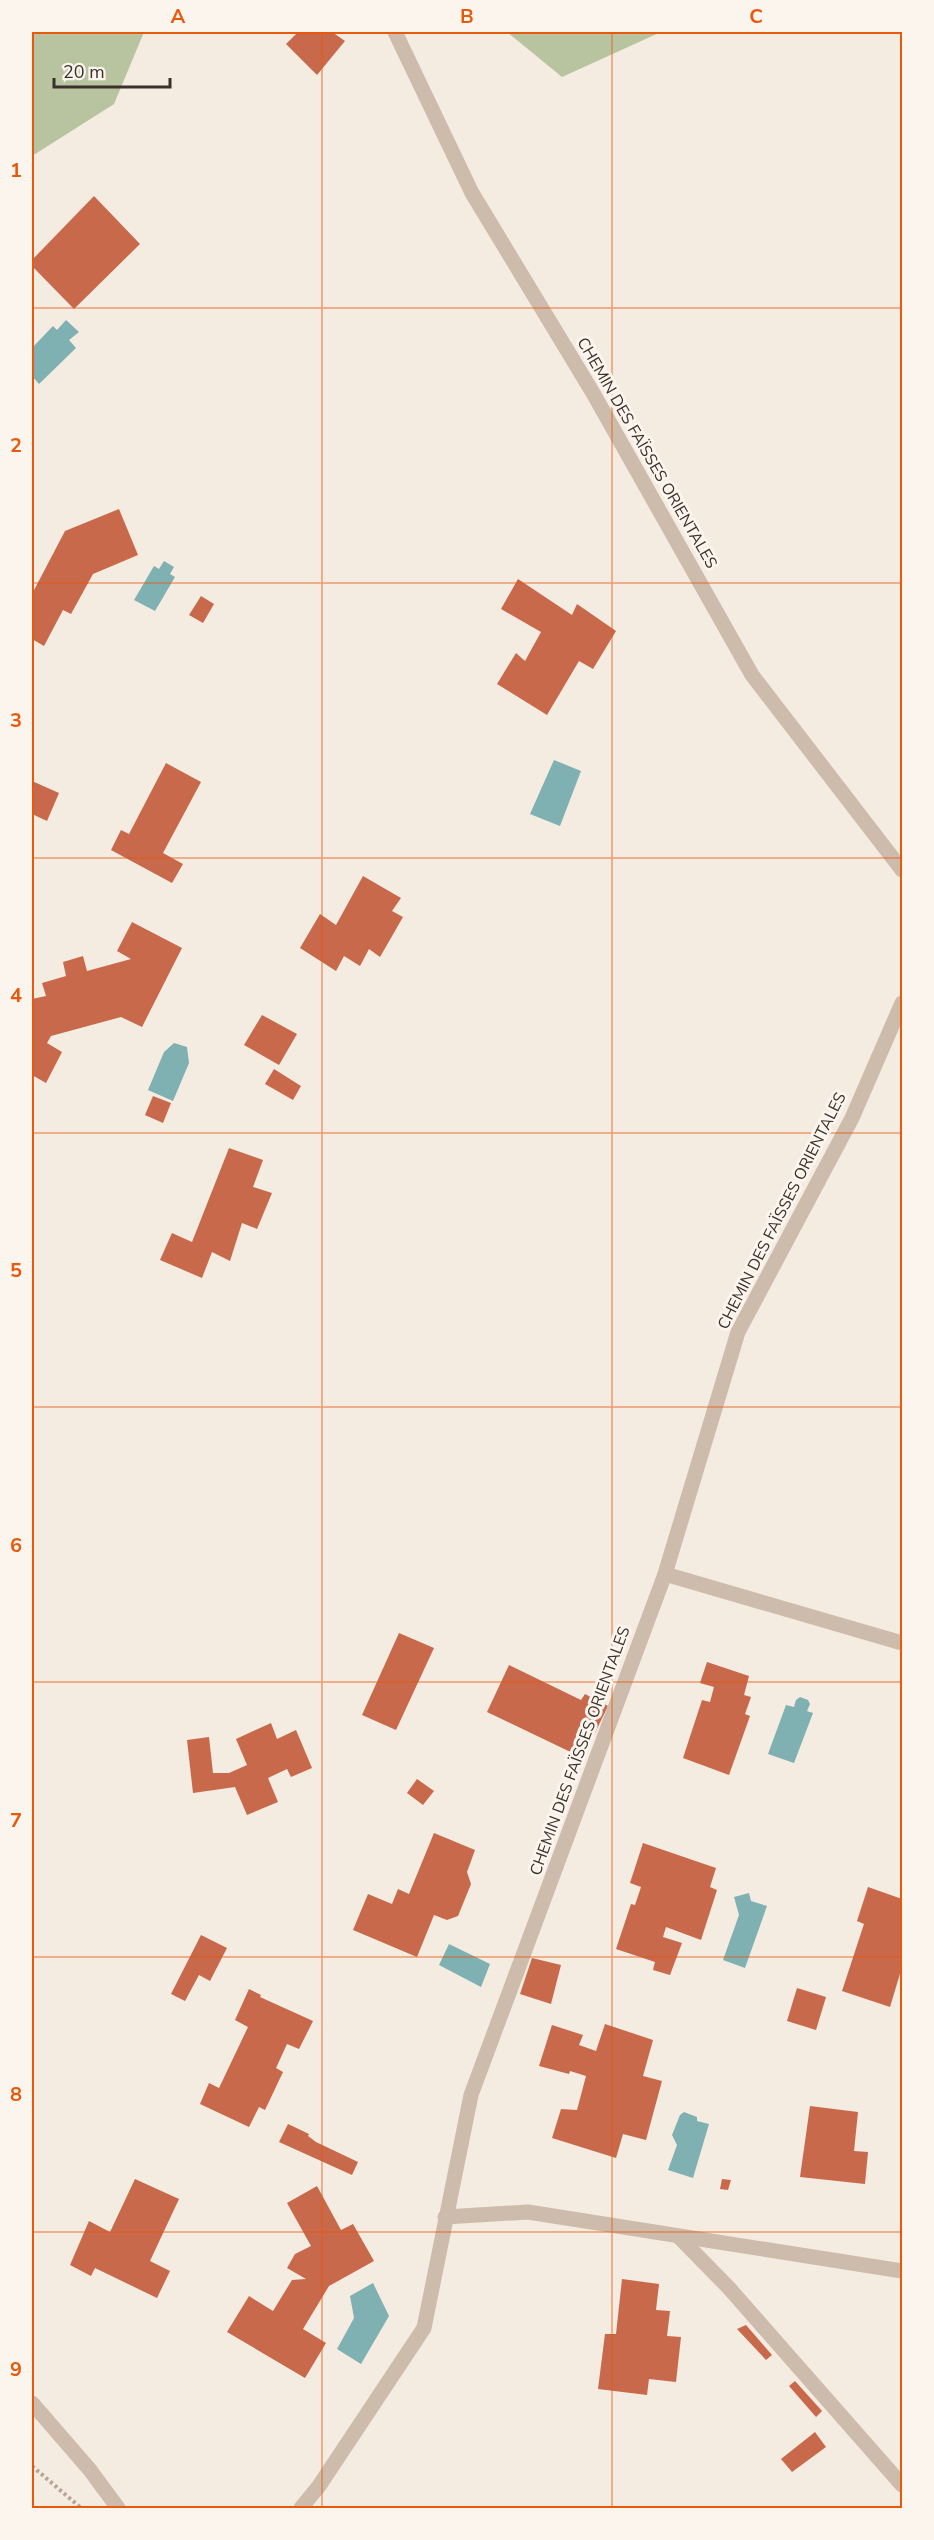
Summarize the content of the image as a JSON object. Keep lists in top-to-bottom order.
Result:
{
  "streets": {
    "street": ["CHEMIN DES FAÏSSES ORIENTALES"]
  },
  "scale_bar": "20 m",
  "grid": {
    "columns": ["A", "B", "C"],
    "rows": [
      "1",
      "2",
      "3",
      "4",
      "5",
      "6",
      "7",
      "8",
      "9"
    ]
  }
}
